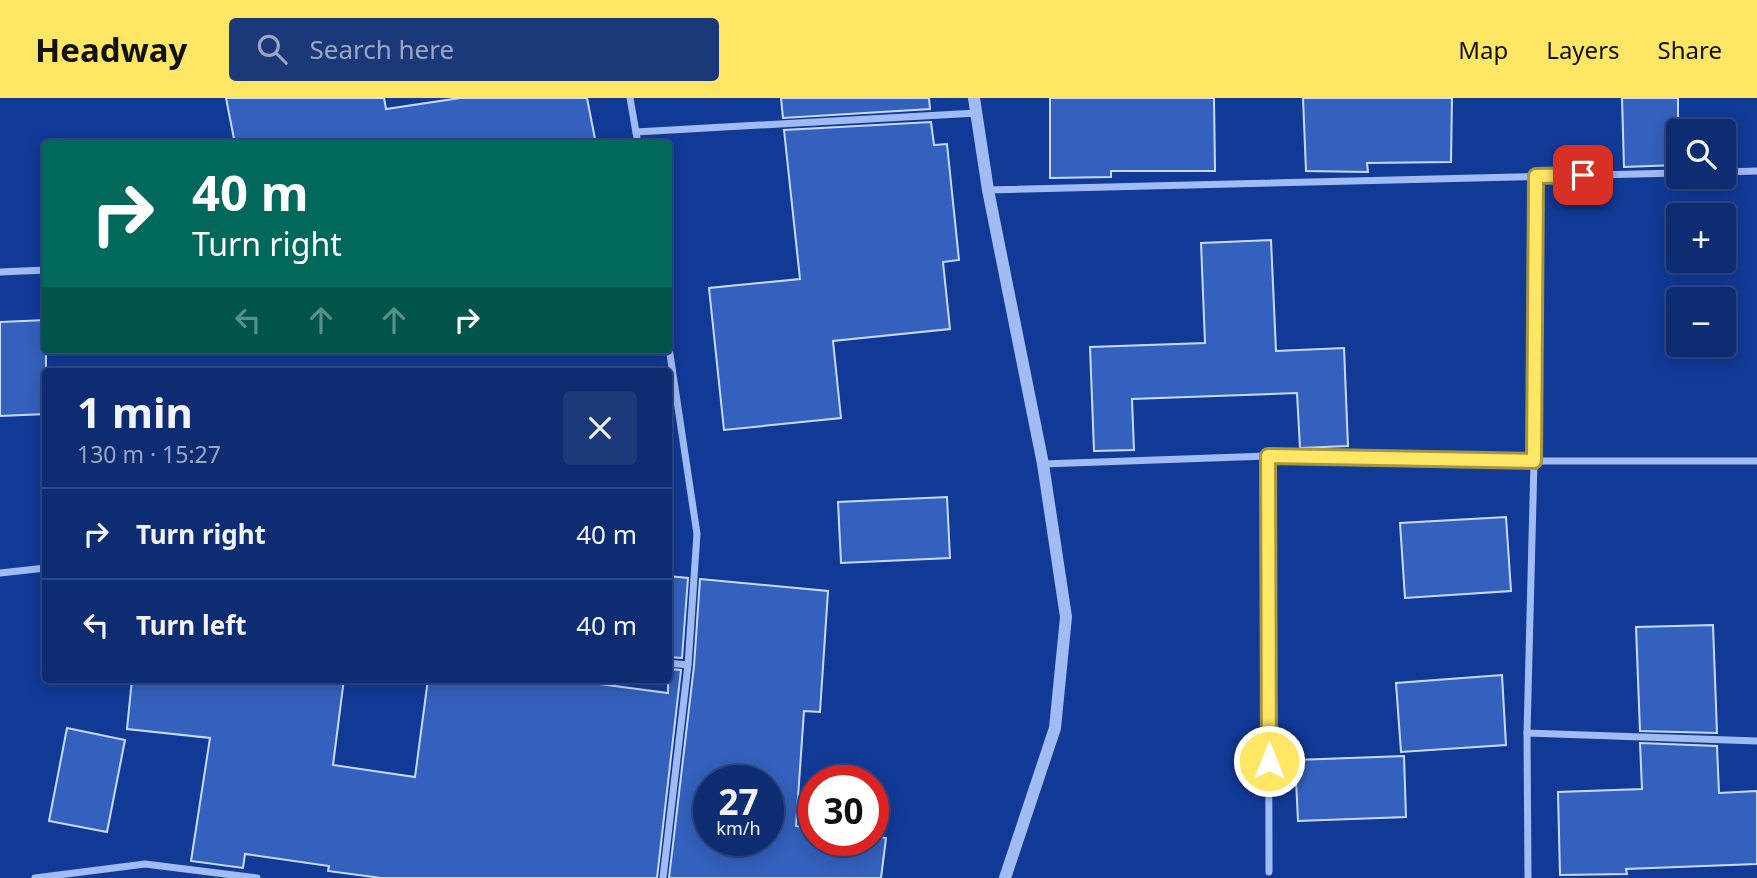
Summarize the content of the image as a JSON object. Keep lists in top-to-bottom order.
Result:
{
  "page": {
    "header": "Headway",
    "search": "Search here",
    "nav": ["Map", "Layers", "Share"],
    "map_buttons": ["+", "−"],
    "turn": ["40 m", "Turn right"],
    "heading": ["1 min", "130 m · 15:27"],
    "list": [
      {
        "name": "Turn right",
        "value": "40 m"
      },
      {
        "name": "Turn left",
        "value": "40 m"
      }
    ],
    "speed": "27 km/h",
    "limit": "30"
  }
}
